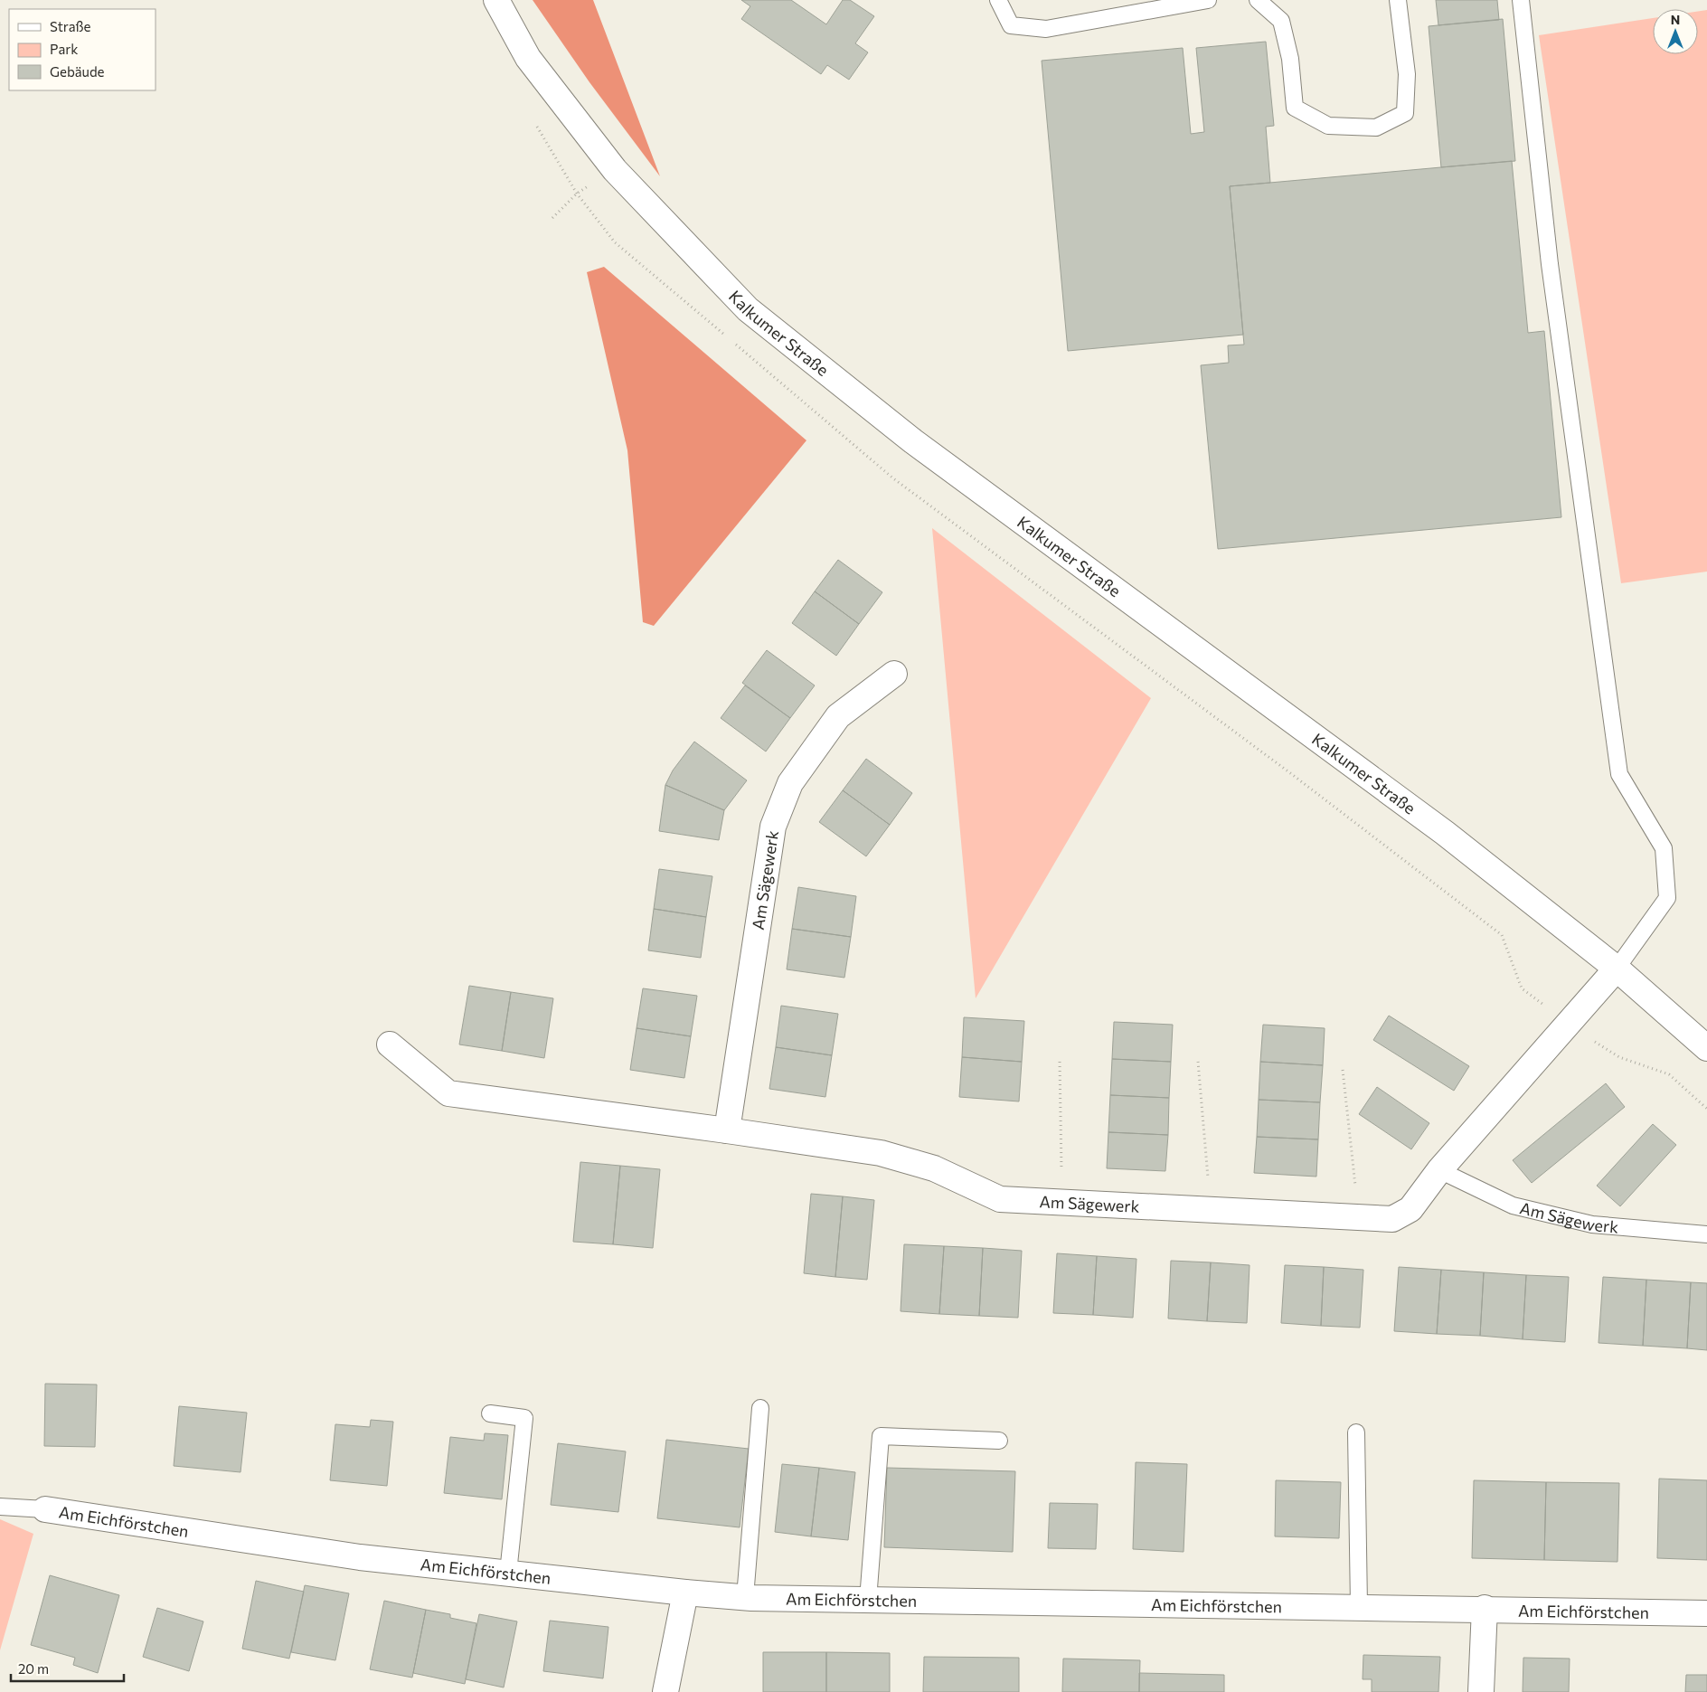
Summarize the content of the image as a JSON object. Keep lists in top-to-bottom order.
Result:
{
  "streets": {
    "street": ["Kalkumer Straße", "Am Sägewerk", "Am Eichförstchen"]
  },
  "crossings": [
    ["Kalkumer Straße", "Am Sägewerk"]
  ],
  "legend": ["Straße", "Park", "Gebäude"],
  "scale_bar": "20 m",
  "north": "top"
}
